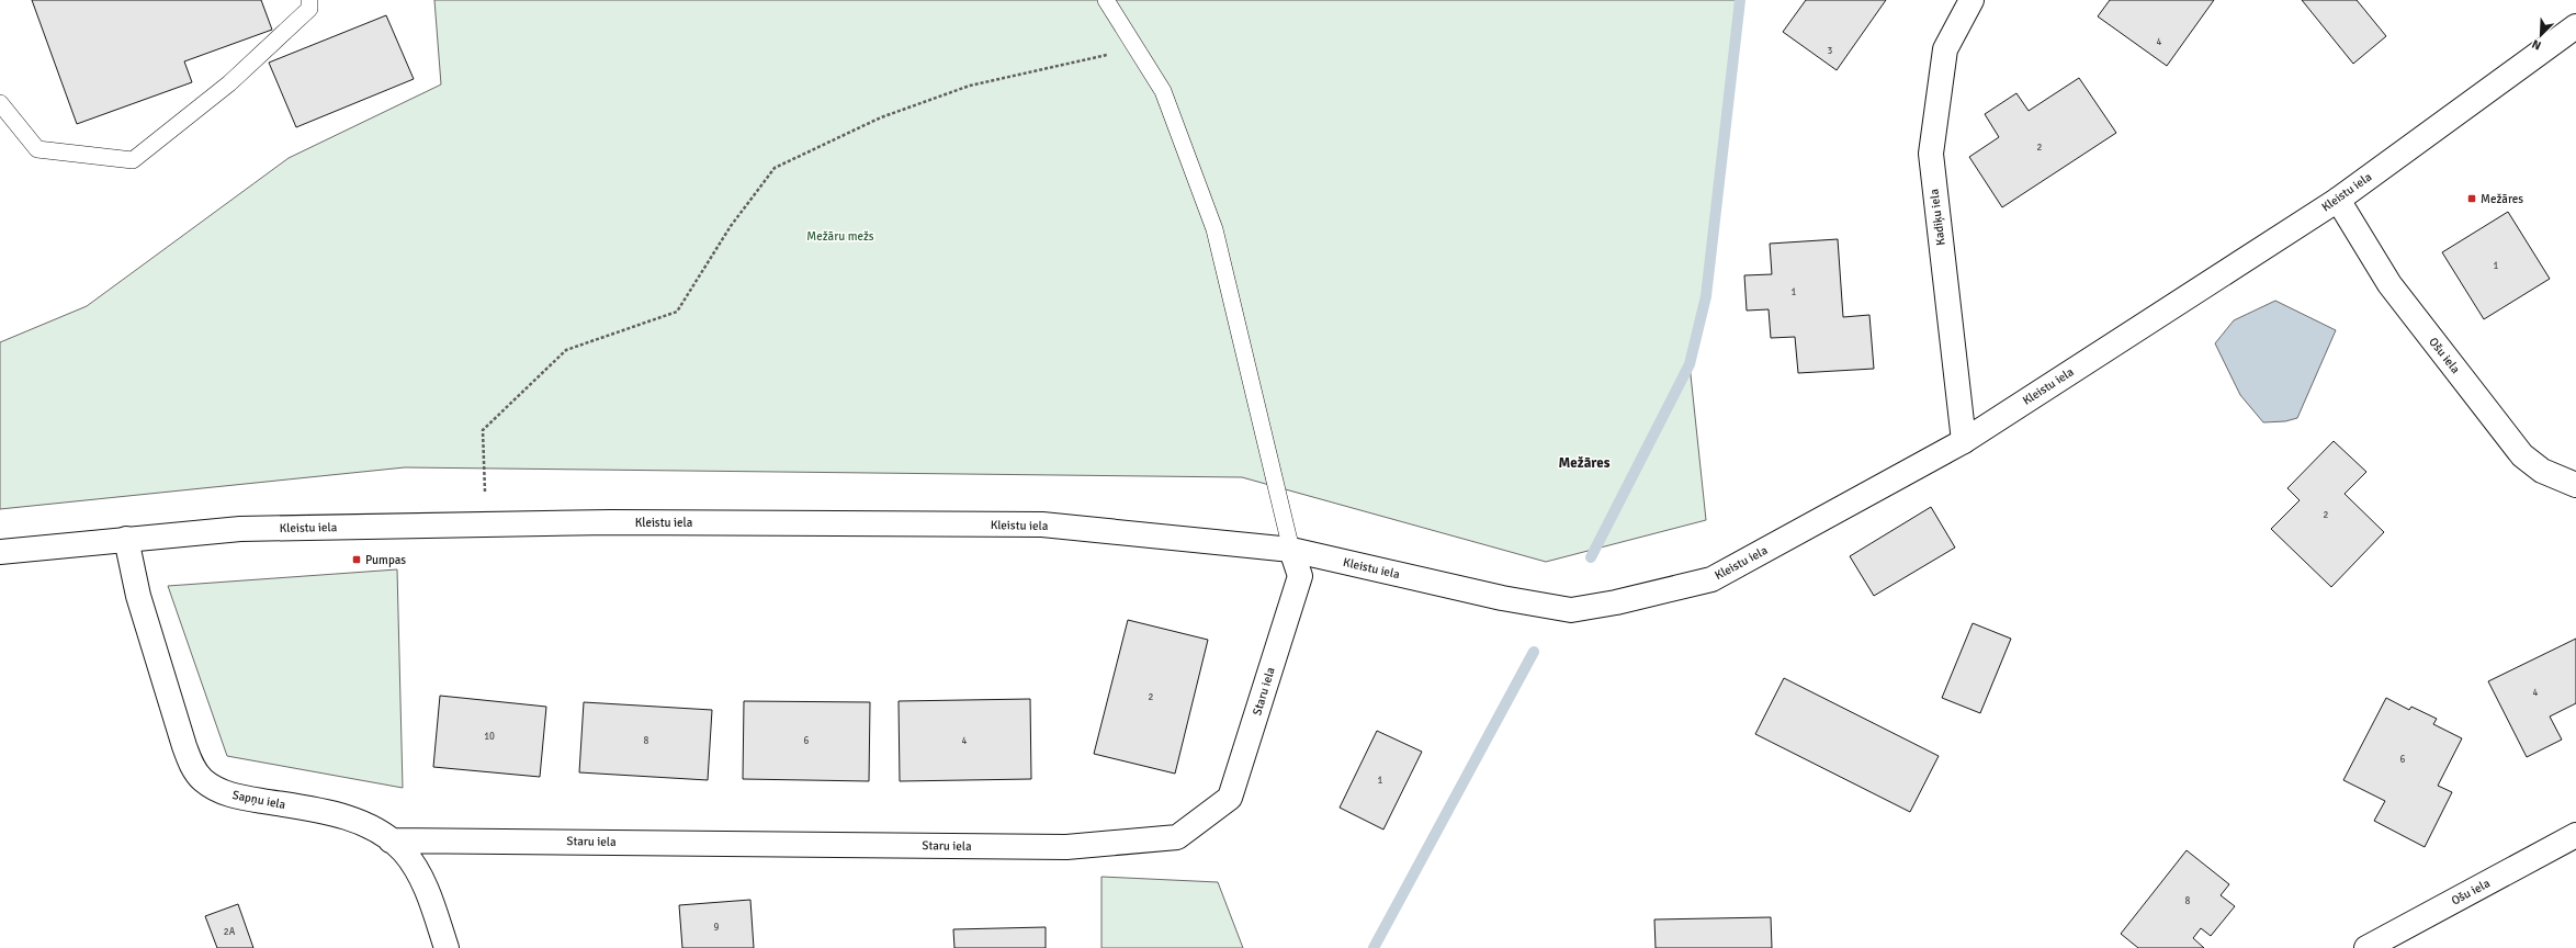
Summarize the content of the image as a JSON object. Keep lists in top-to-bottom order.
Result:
{
  "streets": {
    "street": [
      "Kleistu iela",
      "Kadiķu iela",
      "Ošu iela",
      "Staru iela",
      "Sapņu iela"
    ]
  },
  "crossings": [
    ["Kleistu iela", "Kadiķu iela"],
    ["Kleistu iela", "Ošu iela"],
    ["Kleistu iela", "Staru iela"],
    ["Kleistu iela", "Sapņu iela"],
    ["Staru iela", "Sapņu iela"]
  ],
  "districts": ["Mežāres"],
  "parks": ["Mežāru mežs"],
  "places": {
    "transit": ["Mežāres", "Pumpas"]
  },
  "house_numbers": [
    "4",
    "3",
    "2",
    "1",
    "1",
    "2",
    "4",
    "2",
    "10",
    "8",
    "6",
    "4",
    "6",
    "1",
    "8",
    "9",
    "2A"
  ],
  "north": "bottom left"
}
